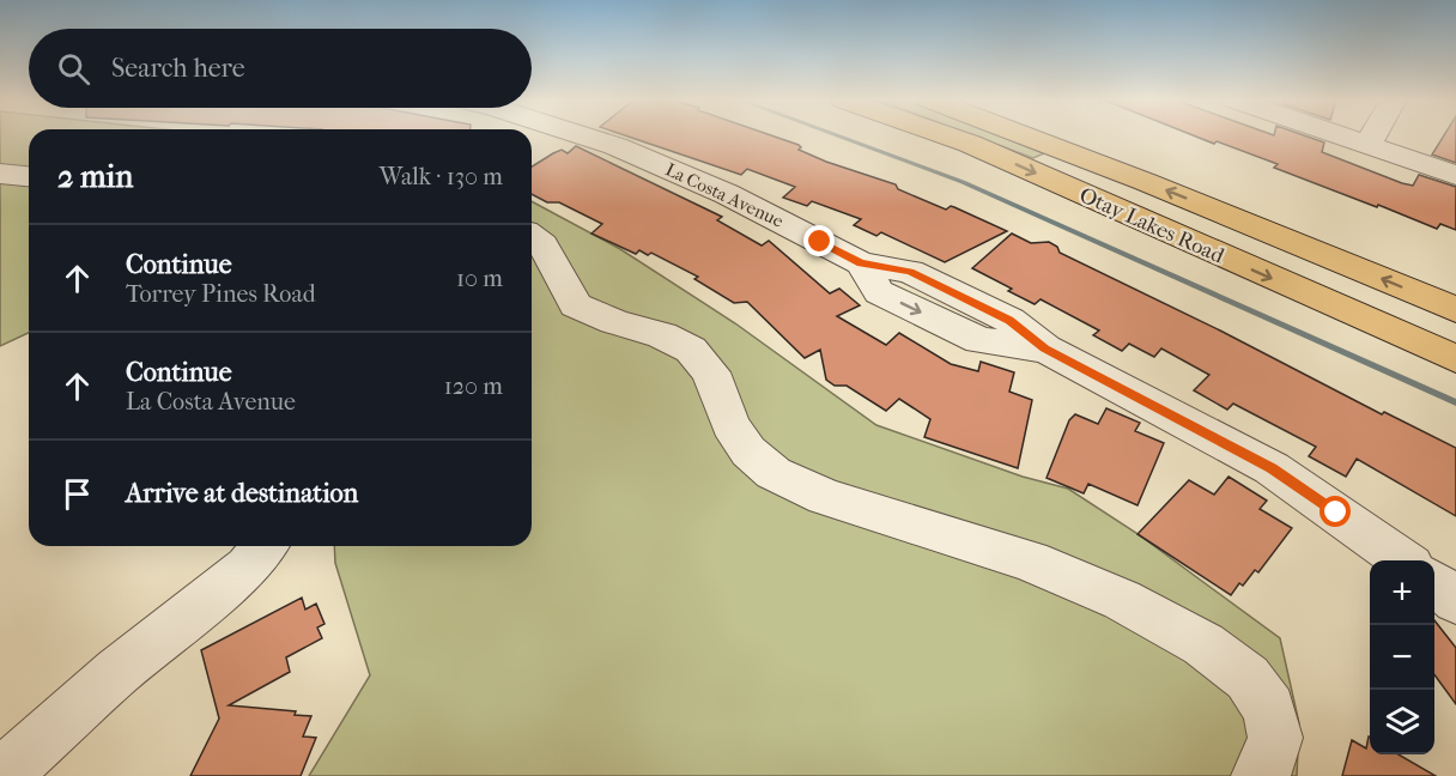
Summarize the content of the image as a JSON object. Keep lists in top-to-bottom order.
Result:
{
  "streets": {
    "main road": ["Otay Lakes Road"],
    "street": ["La Costa Avenue"]
  },
  "page": {
    "search": "Search here",
    "heading": ["2 min", "Walk · 130 m"],
    "list": [
      ["Continue", "Torrey Pines Road", "10 m"],
      ["Continue", "La Costa Avenue", "120 m"],
      "Arrive at destination"
    ],
    "map_buttons": ["+", "−"]
  }
}
